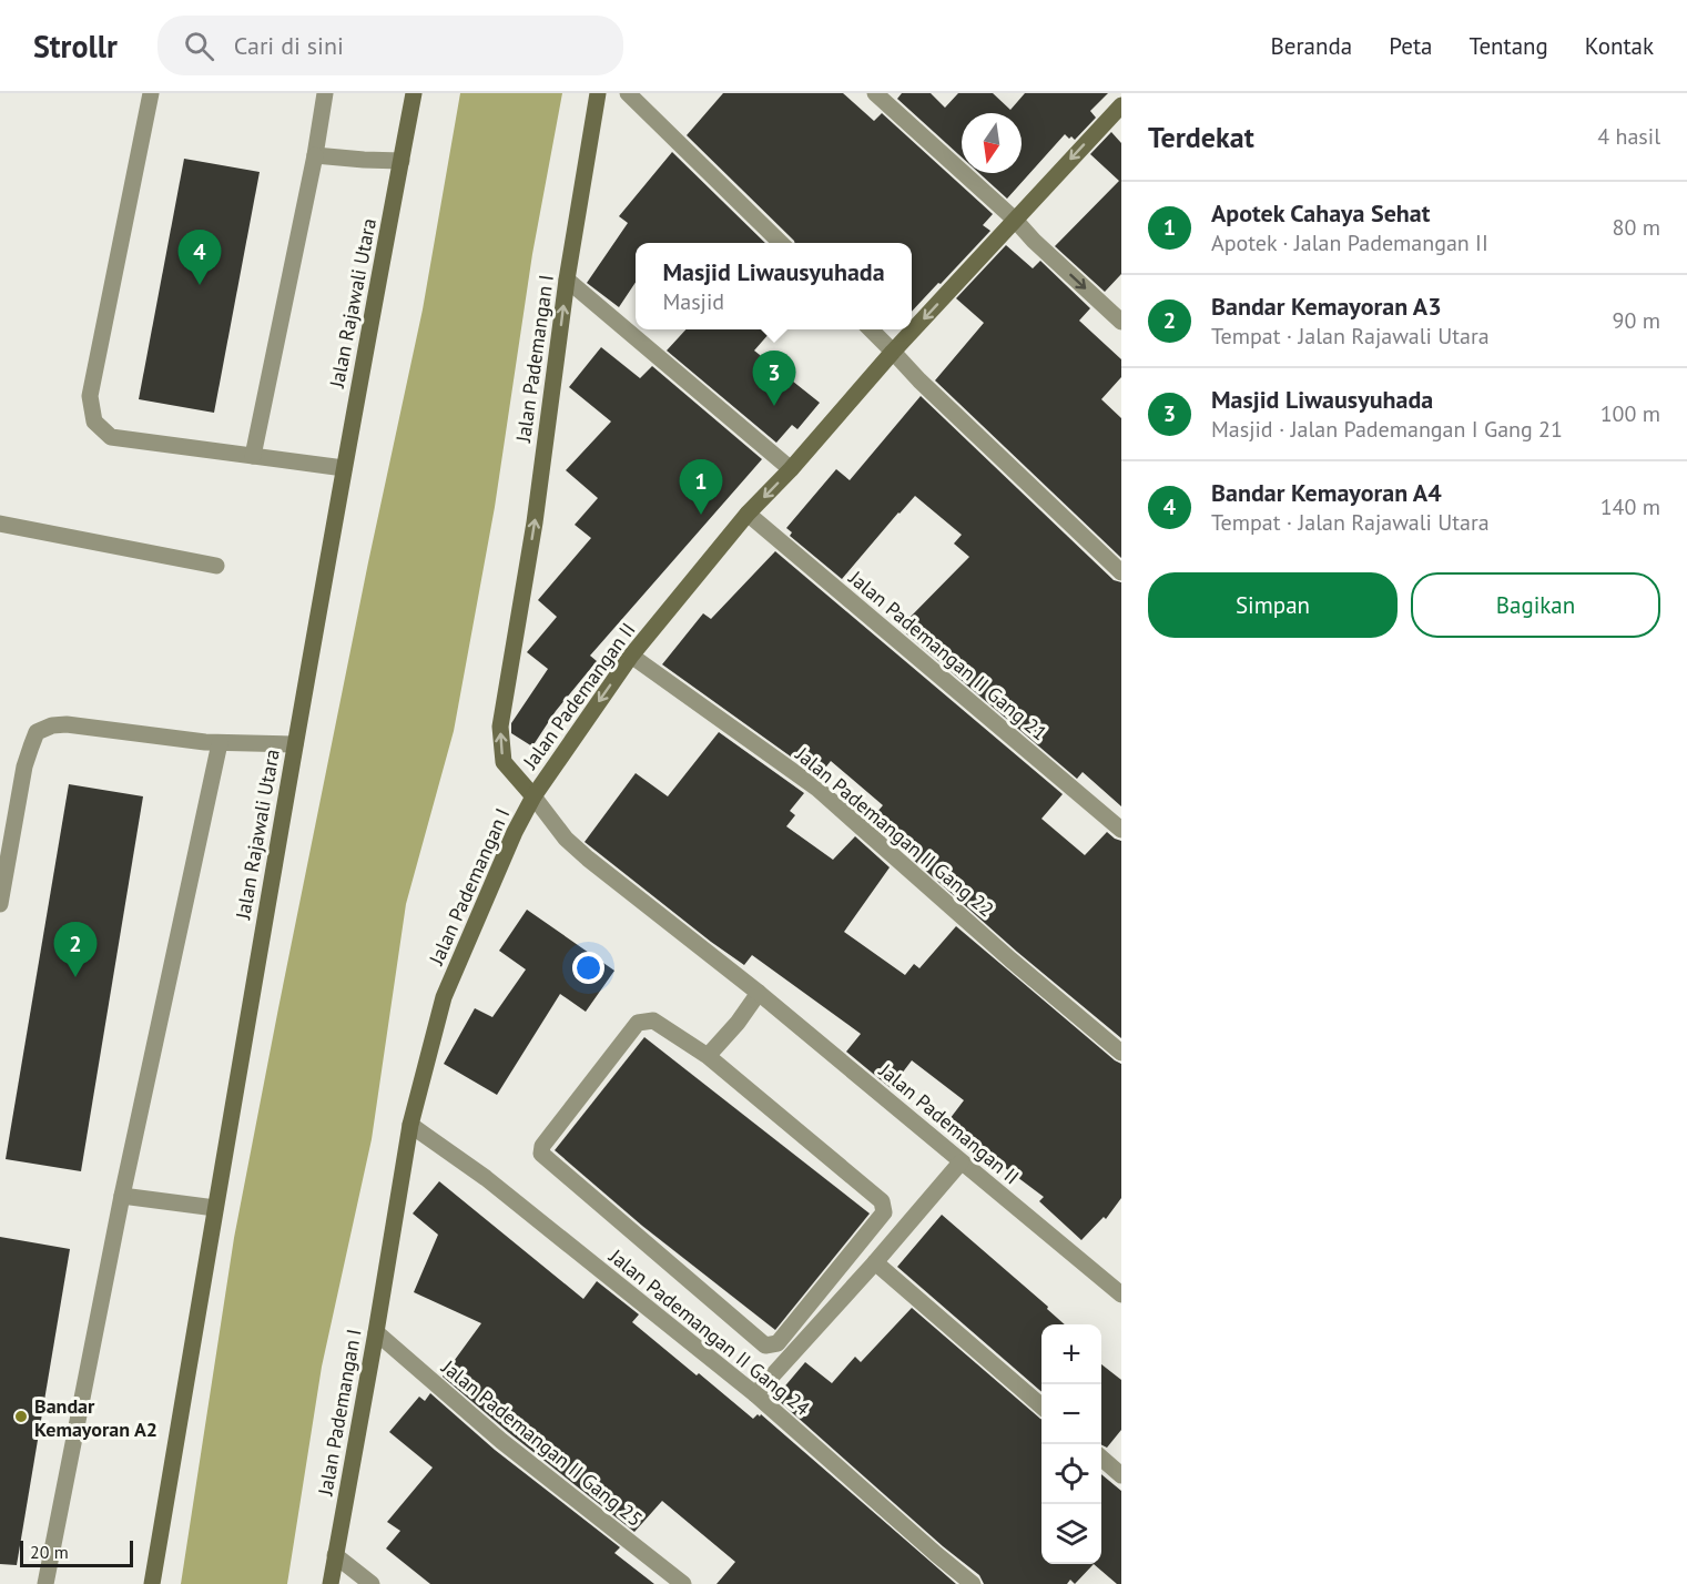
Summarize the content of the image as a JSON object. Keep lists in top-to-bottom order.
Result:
{
  "streets": {
    "street": [
      "Jalan Rajawali Utara",
      "Jalan Pademangan I",
      "Jalan Pademangan II Gang 21",
      "Jalan Pademangan II",
      "Jalan Pademangan II Gang 22",
      "Jalan Pademangan II Gang 24",
      "Jalan Pademangan II Gang 25"
    ]
  },
  "crossings": [
    ["Jalan Pademangan I", "Jalan Pademangan II"],
    ["Jalan Pademangan I", "Jalan Pademangan II Gang 24"],
    ["Jalan Pademangan I", "Jalan Pademangan II Gang 25"],
    ["Jalan Pademangan II Gang 21", "Jalan Pademangan II"],
    ["Jalan Pademangan II", "Jalan Pademangan II Gang 22"]
  ],
  "places": ["Bandar Kemayoran A2"],
  "scale_bar": "20 m",
  "north": "bottom",
  "page": {
    "header": "Strollr",
    "search": "Cari di sini",
    "nav": [
      "Beranda",
      "Peta",
      "Tentang",
      "Kontak"
    ],
    "heading": ["Terdekat", "4 hasil"],
    "list": [
      {
        "mark": "1",
        "name": "Apotek Cahaya Sehat",
        "note": "Apotek · Jalan Pademangan II",
        "value": "80 m"
      },
      {
        "mark": "2",
        "name": "Bandar Kemayoran A3",
        "note": "Tempat · Jalan Rajawali Utara",
        "value": "90 m"
      },
      {
        "mark": "3",
        "name": "Masjid Liwausyuhada",
        "note": "Masjid · Jalan Pademangan I Gang 21",
        "value": "100 m"
      },
      {
        "mark": "4",
        "name": "Bandar Kemayoran A4",
        "note": "Tempat · Jalan Rajawali Utara",
        "value": "140 m"
      }
    ],
    "pins": [
      "4",
      "3",
      "1",
      "2"
    ],
    "popup": ["Masjid Liwausyuhada", "Masjid"],
    "buttons": ["Simpan", "Bagikan"],
    "map_buttons": ["+", "−"],
    "scale": "20 m"
  }
}
